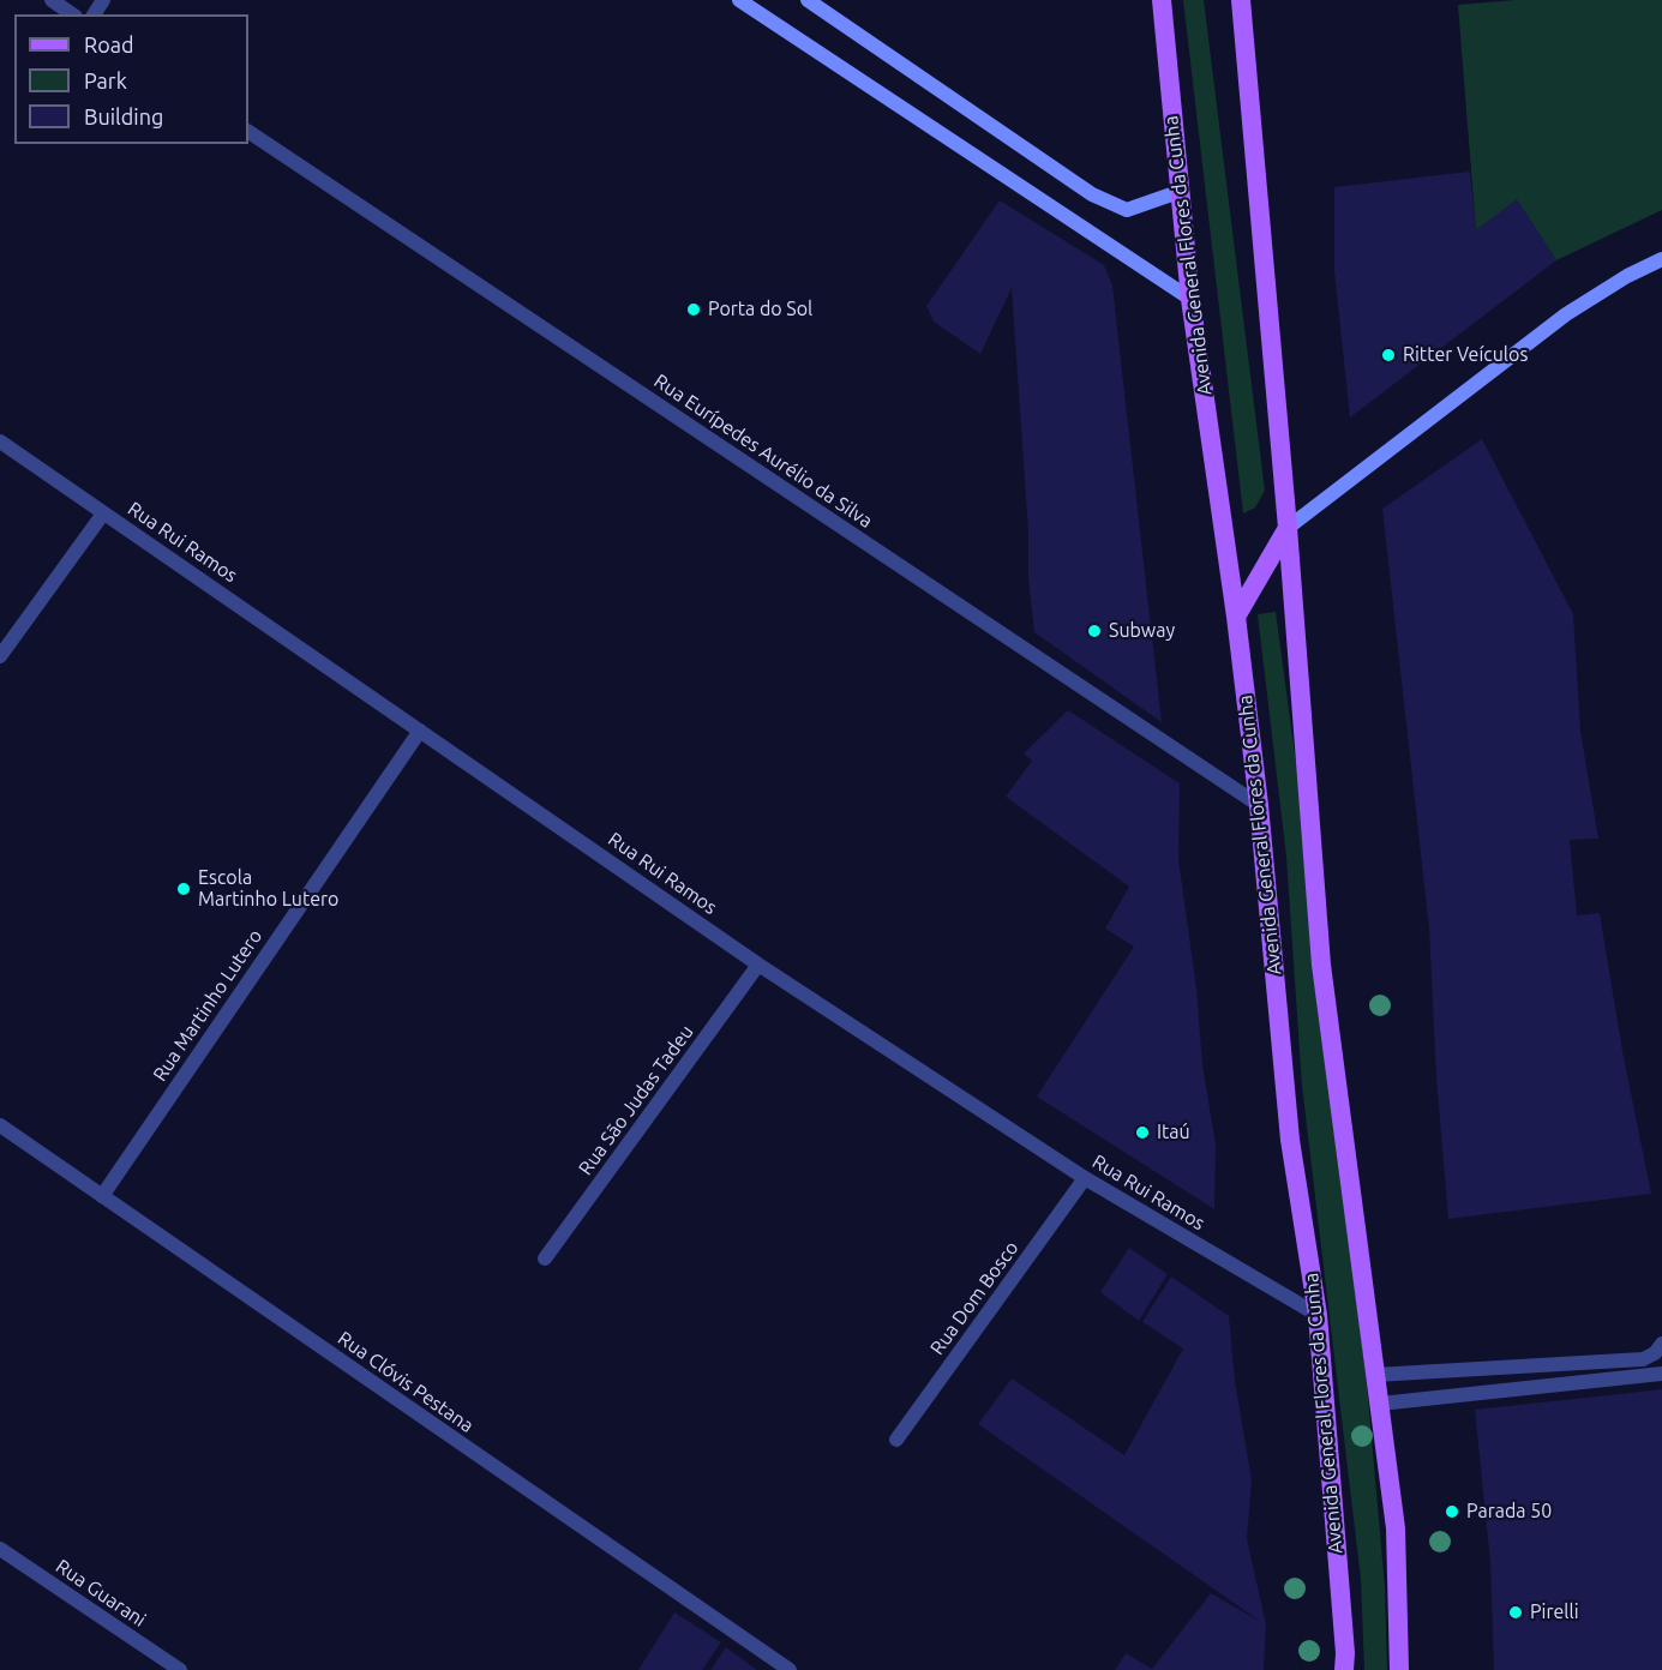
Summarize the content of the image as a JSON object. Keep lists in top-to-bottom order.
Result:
{
  "streets": {
    "main road": ["Avenida General Flores da Cunha"],
    "street": [
      "Rua Eurípedes Aurélio da Silva",
      "Rua Rui Ramos",
      "Rua Martinho Lutero",
      "Rua São Judas Tadeu",
      "Rua Dom Bosco",
      "Rua Clóvis Pestana",
      "Rua Guarani"
    ]
  },
  "crossings": [
    ["Avenida General Flores da Cunha", "Rua Eurípedes Aurélio da Silva"],
    ["Avenida General Flores da Cunha", "Rua Rui Ramos"],
    ["Rua Rui Ramos", "Rua Martinho Lutero"],
    ["Rua Rui Ramos", "Rua São Judas Tadeu"],
    ["Rua Rui Ramos", "Rua Dom Bosco"],
    ["Rua Martinho Lutero", "Rua Clóvis Pestana"]
  ],
  "places": [
    "Porta do Sol",
    "Ritter Veículos",
    "Subway",
    "Escola Martinho Lutero",
    "Itaú",
    "Parada 50",
    "Pirelli"
  ],
  "legend": ["Road", "Park", "Building"]
}
